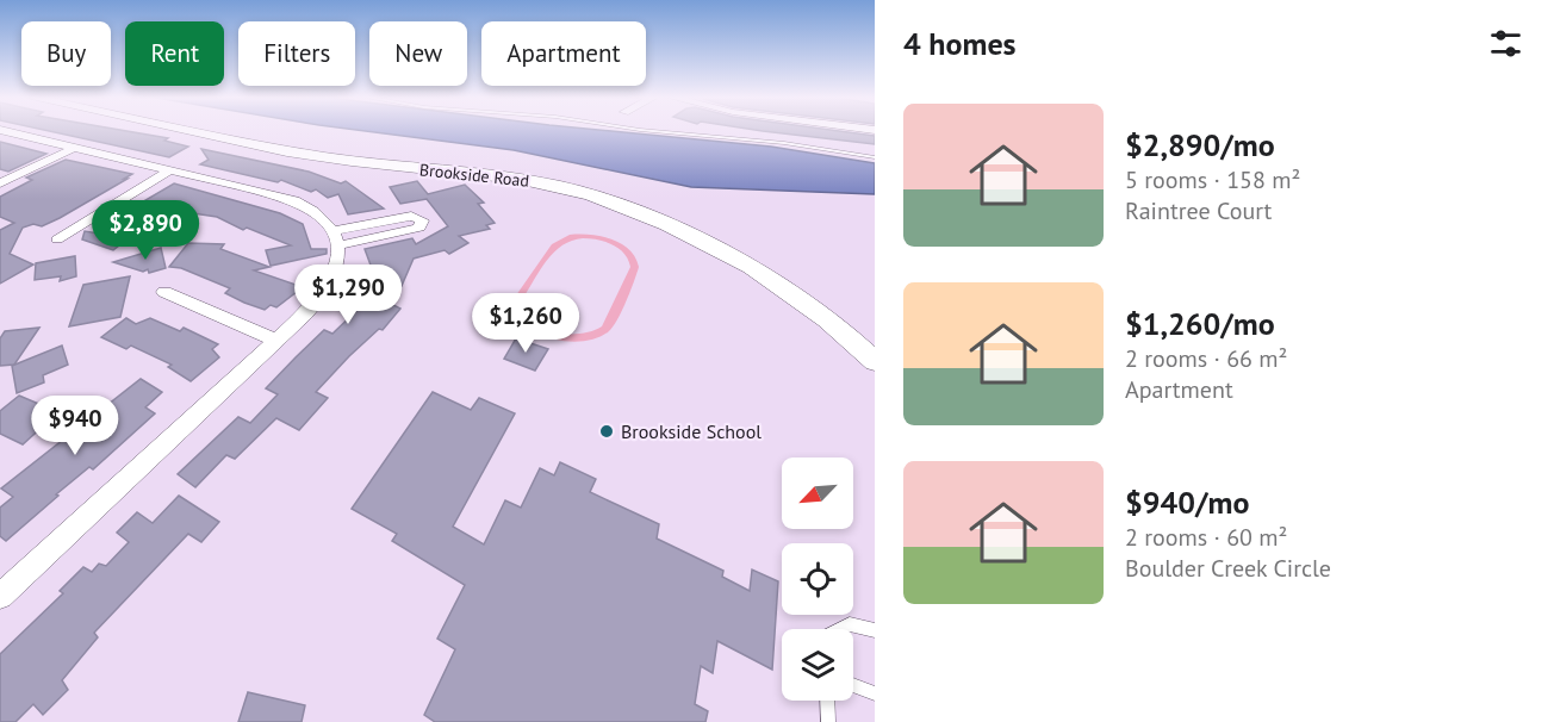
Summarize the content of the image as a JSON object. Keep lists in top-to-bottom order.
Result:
{
  "streets": {
    "street": ["Brookside Road"]
  },
  "places": ["Brookside School"],
  "north": "bottom left",
  "page": {
    "heading": "4 homes",
    "chip": [
      "Buy",
      "Rent",
      "Filters",
      "New",
      "Apartment"
    ],
    "list": [
      {
        "name": "$2,890/mo",
        "note": "5 rooms · 158 m² · Raintree Court"
      },
      {
        "name": "$1,260/mo",
        "note": "2 rooms · 66 m² · Apartment"
      },
      {
        "name": "$940/mo",
        "note": "2 rooms · 60 m² · Boulder Creek Circle"
      }
    ],
    "price": [
      "$2,890",
      "$1,290",
      "$1,260",
      "$940"
    ]
  }
}
